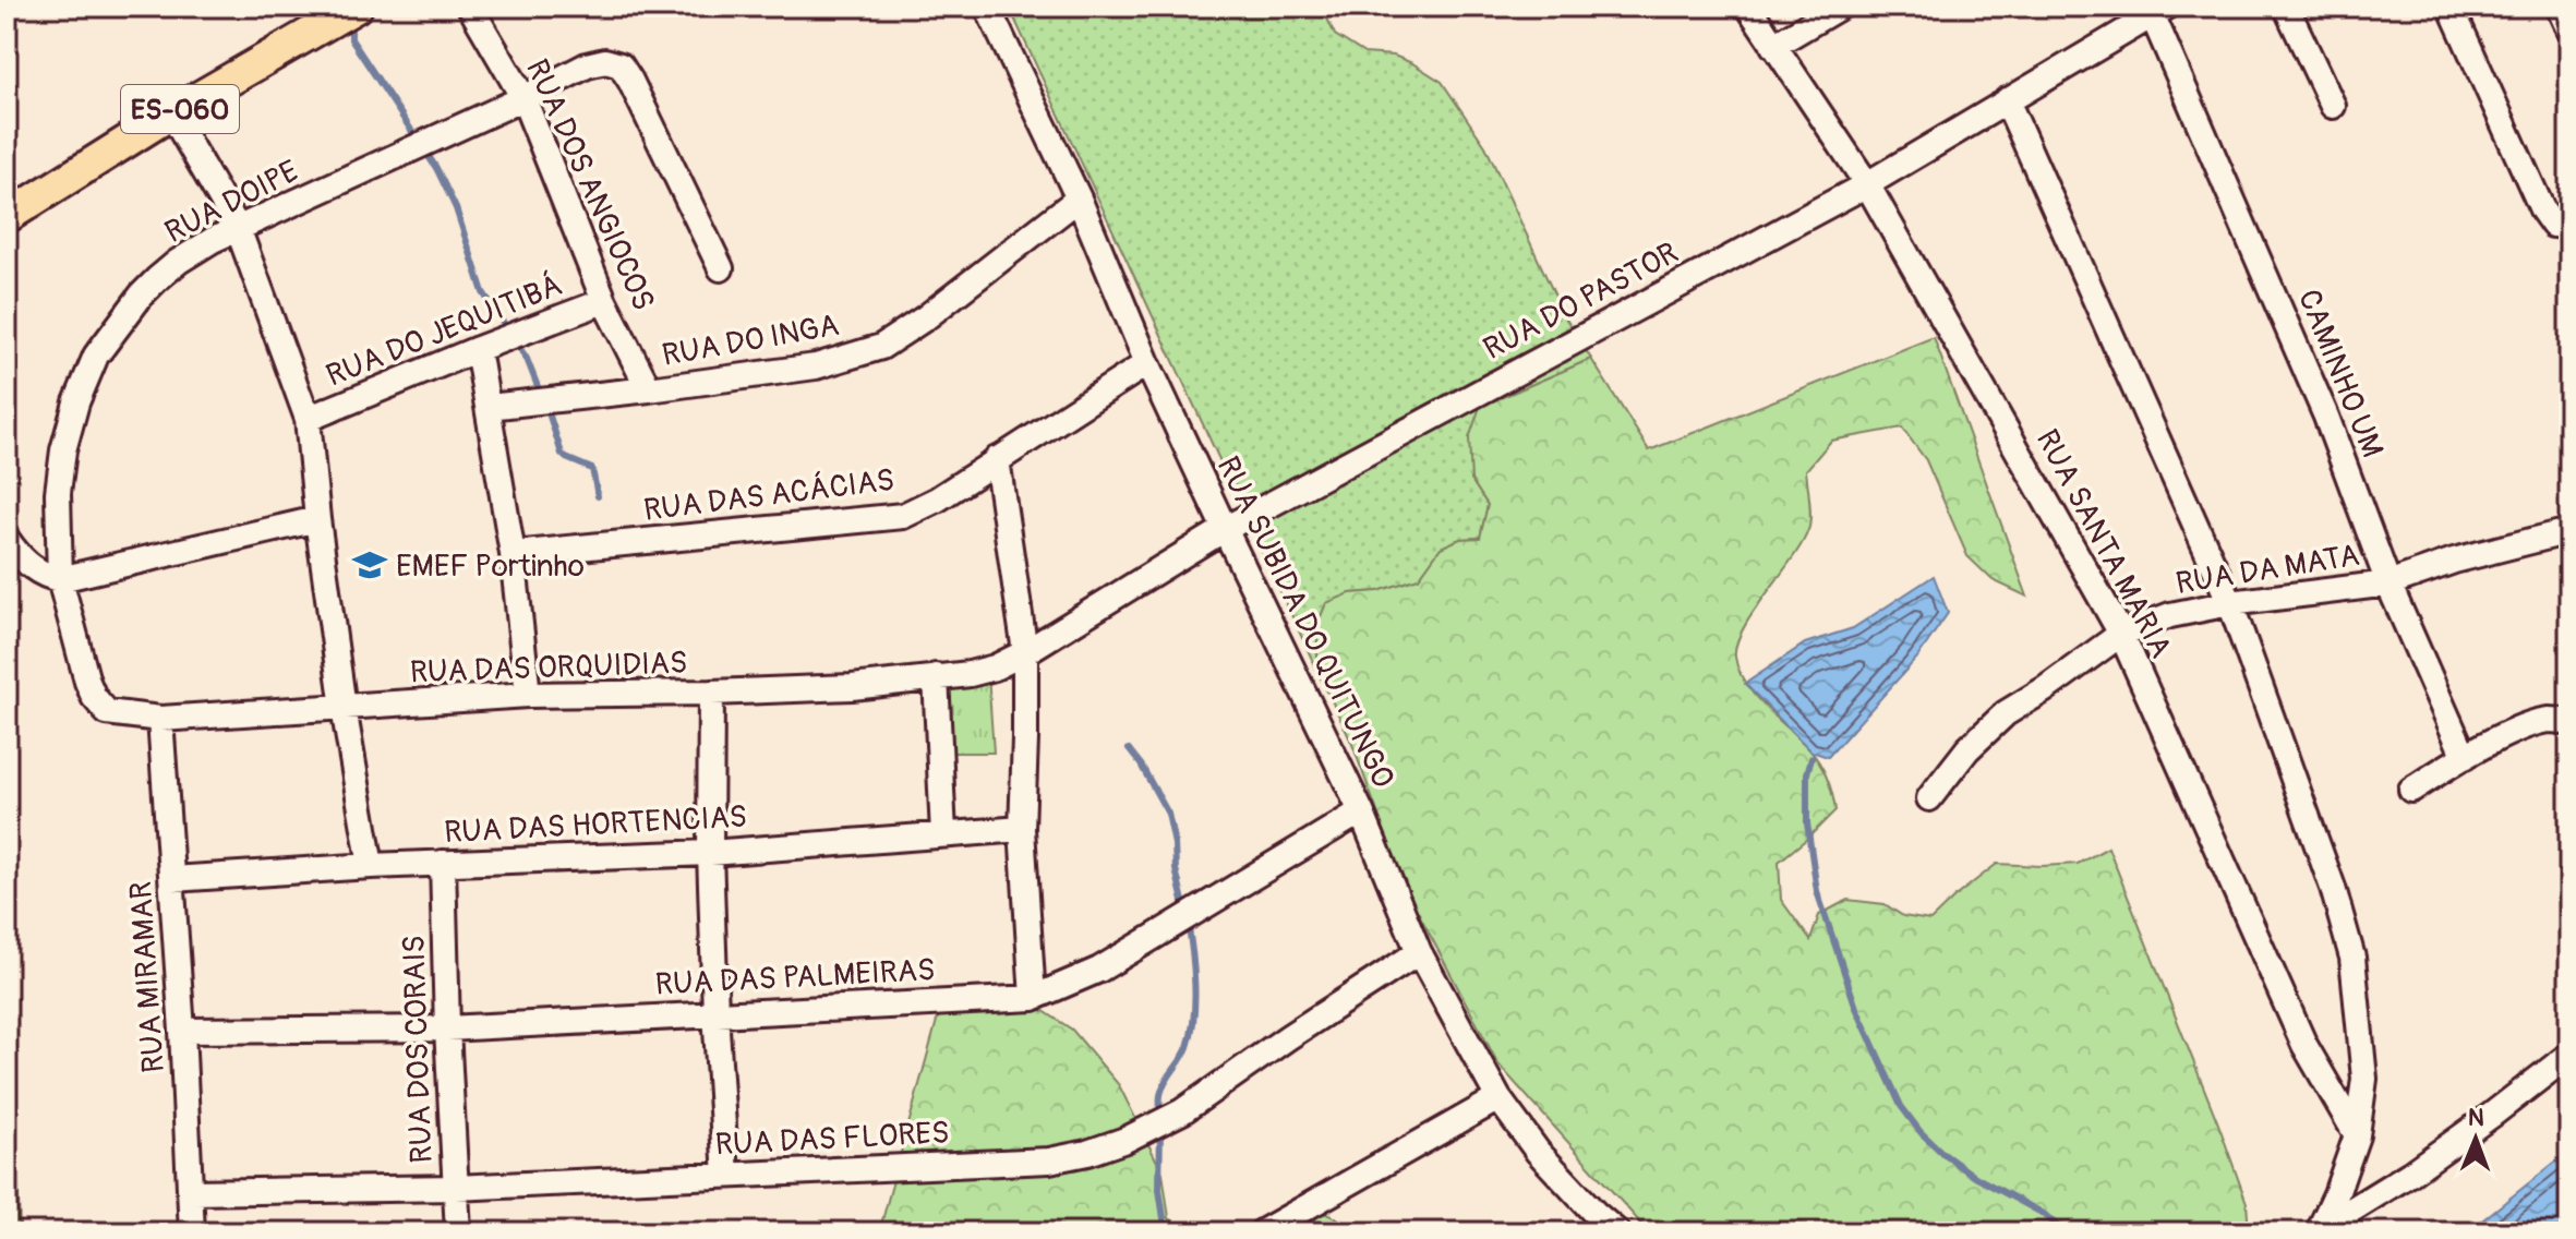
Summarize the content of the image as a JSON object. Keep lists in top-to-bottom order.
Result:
{
  "streets": {
    "main road": ["ES-060"],
    "street": [
      "RUA DOS ANGIOCOS",
      "RUA DOIPE",
      "RUA DO PASTOR",
      "RUA DO JEQUITIBÁ",
      "RUA DO INGA",
      "CAMINHO UM",
      "RUA DAS ACÁCIAS",
      "RUA SANTA MARIA",
      "RUA DA MATA",
      "RUA SUBIDA DO QUITUNGO",
      "RUA DAS ORQUIDIAS",
      "RUA DAS HORTENCIAS",
      "RUA DAS PALMEIRAS",
      "RUA MIRAMAR",
      "RUA DOS CORAIS",
      "RUA DAS FLORES"
    ]
  },
  "crossings": [
    ["RUA DOS ANGIOCOS", "RUA DOIPE"],
    ["RUA DOS ANGIOCOS", "RUA DO JEQUITIBÁ"],
    ["RUA DOS ANGIOCOS", "RUA DO INGA"],
    ["RUA DOIPE", "RUA DAS ORQUIDIAS"],
    ["RUA DO PASTOR", "CAMINHO UM"],
    ["RUA DO PASTOR", "RUA SANTA MARIA"],
    ["RUA DO PASTOR", "RUA SUBIDA DO QUITUNGO"],
    ["RUA DO PASTOR", "RUA DAS ORQUIDIAS"],
    ["RUA DO INGA", "RUA SUBIDA DO QUITUNGO"],
    ["CAMINHO UM", "RUA DA MATA"],
    ["RUA DAS ACÁCIAS", "RUA SUBIDA DO QUITUNGO"],
    ["RUA SANTA MARIA", "RUA DA MATA"],
    ["RUA SUBIDA DO QUITUNGO", "RUA DAS PALMEIRAS"],
    ["RUA SUBIDA DO QUITUNGO", "RUA DAS FLORES"],
    ["RUA DAS ORQUIDIAS", "RUA MIRAMAR"],
    ["RUA DAS HORTENCIAS", "RUA MIRAMAR"],
    ["RUA DAS HORTENCIAS", "RUA DOS CORAIS"],
    ["RUA DAS PALMEIRAS", "RUA MIRAMAR"],
    ["RUA DAS PALMEIRAS", "RUA DOS CORAIS"],
    ["RUA MIRAMAR", "RUA DAS FLORES"],
    ["RUA DOS CORAIS", "RUA DAS FLORES"]
  ],
  "places": {
    "school or university": ["EMEF Portinho"]
  },
  "north": "top"
}
